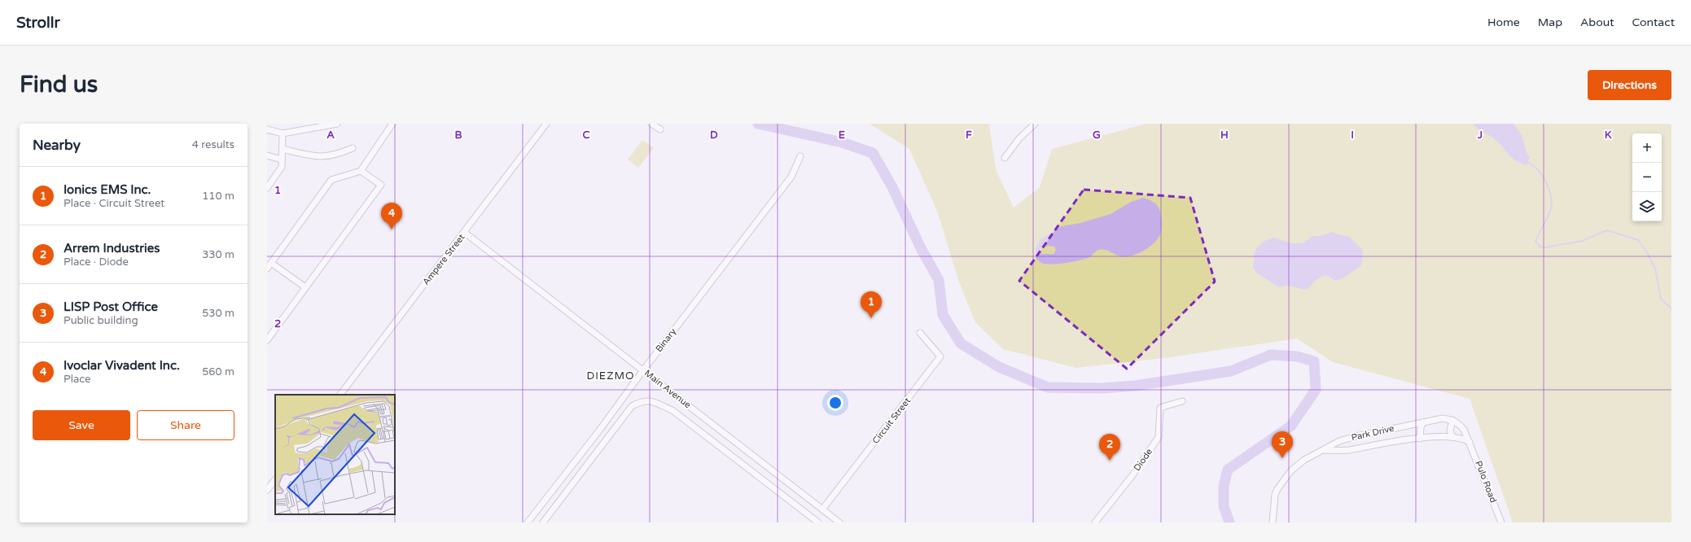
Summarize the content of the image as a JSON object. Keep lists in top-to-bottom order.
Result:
{
  "streets": {
    "street": [
      "Ampere Street",
      "Binary",
      "Main Avenue",
      "Circuit Street",
      "Park Drive",
      "Diode",
      "Pulo Road"
    ]
  },
  "crossings": [
    ["Ampere Street", "Main Avenue"],
    ["Binary", "Main Avenue"],
    ["Main Avenue", "Circuit Street"],
    ["Park Drive", "Pulo Road"]
  ],
  "districts": ["DIEZMO"],
  "page": {
    "header": "Strollr",
    "nav": [
      "Home",
      "Map",
      "About",
      "Contact"
    ],
    "buttons": [
      "Directions",
      ["Save", "Share"]
    ],
    "title": "Find us",
    "heading": ["Nearby", "4 results"],
    "map_buttons": ["+", "−"],
    "list": [
      {
        "mark": "1",
        "name": "Ionics EMS Inc.",
        "note": "Place · Circuit Street",
        "value": "110 m"
      },
      {
        "mark": "2",
        "name": "Arrem Industries",
        "note": "Place · Diode",
        "value": "330 m"
      },
      {
        "mark": "3",
        "name": "LISP Post Office",
        "note": "Public building",
        "value": "530 m"
      },
      {
        "mark": "4",
        "name": "Ivoclar Vivadent Inc.",
        "note": "Place",
        "value": "560 m"
      }
    ],
    "pins": [
      "4",
      "1",
      "3",
      "2"
    ]
  },
  "grid": {
    "columns": [
      "A",
      "B",
      "C",
      "D",
      "E",
      "F",
      "G",
      "H",
      "I",
      "J",
      "K"
    ],
    "rows": ["1", "2"]
  }
}
